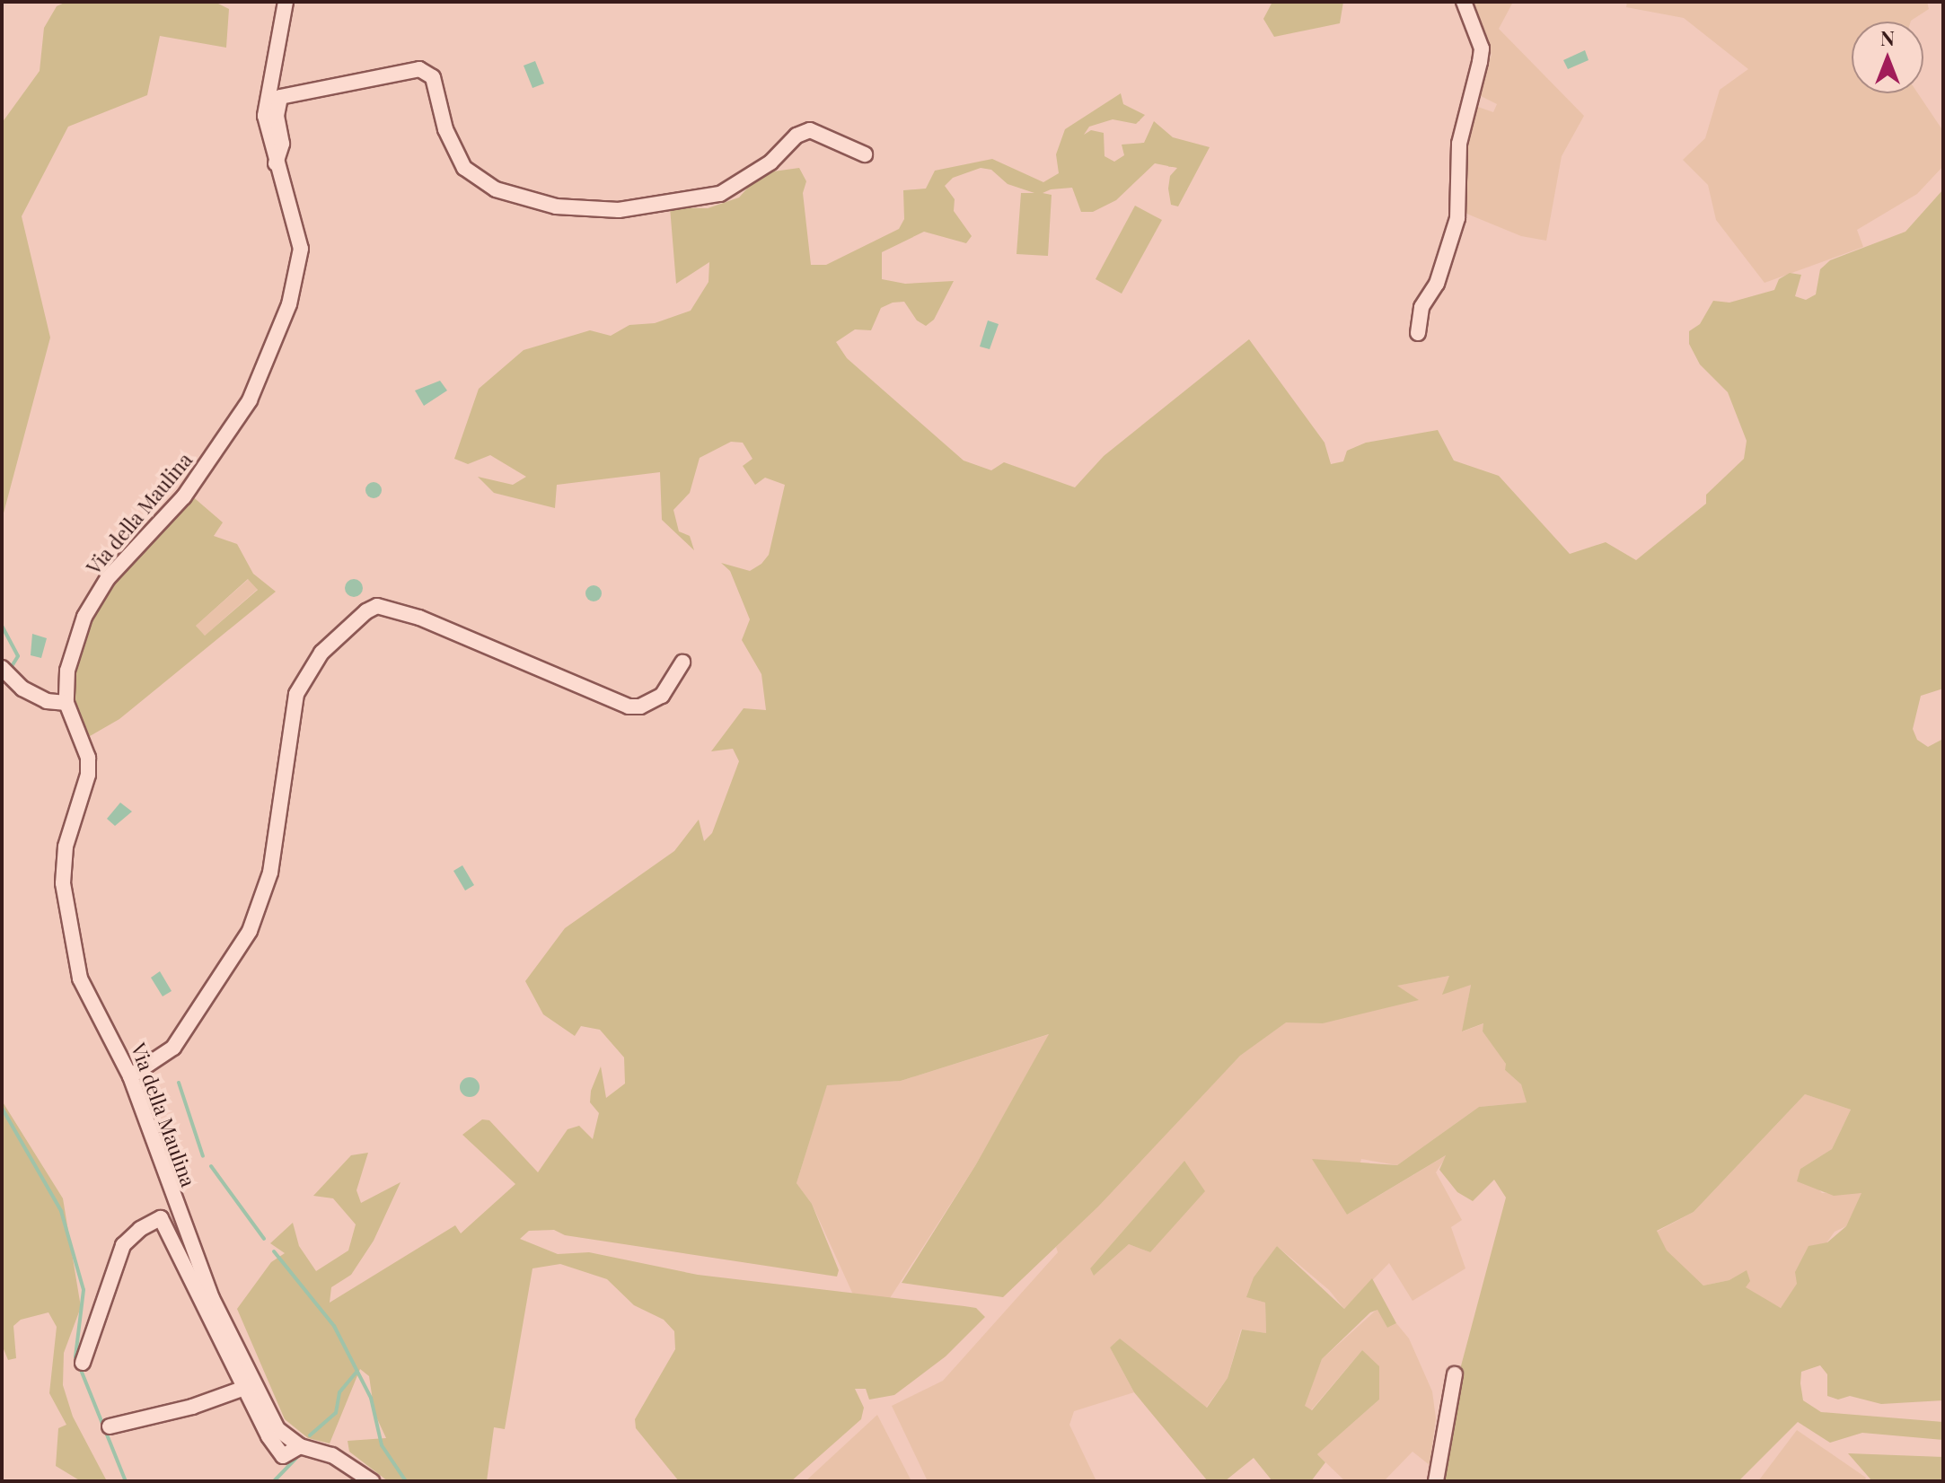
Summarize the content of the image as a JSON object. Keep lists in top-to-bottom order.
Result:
{
  "streets": {
    "street": ["Via della Maulina"]
  },
  "north": "top"
}
